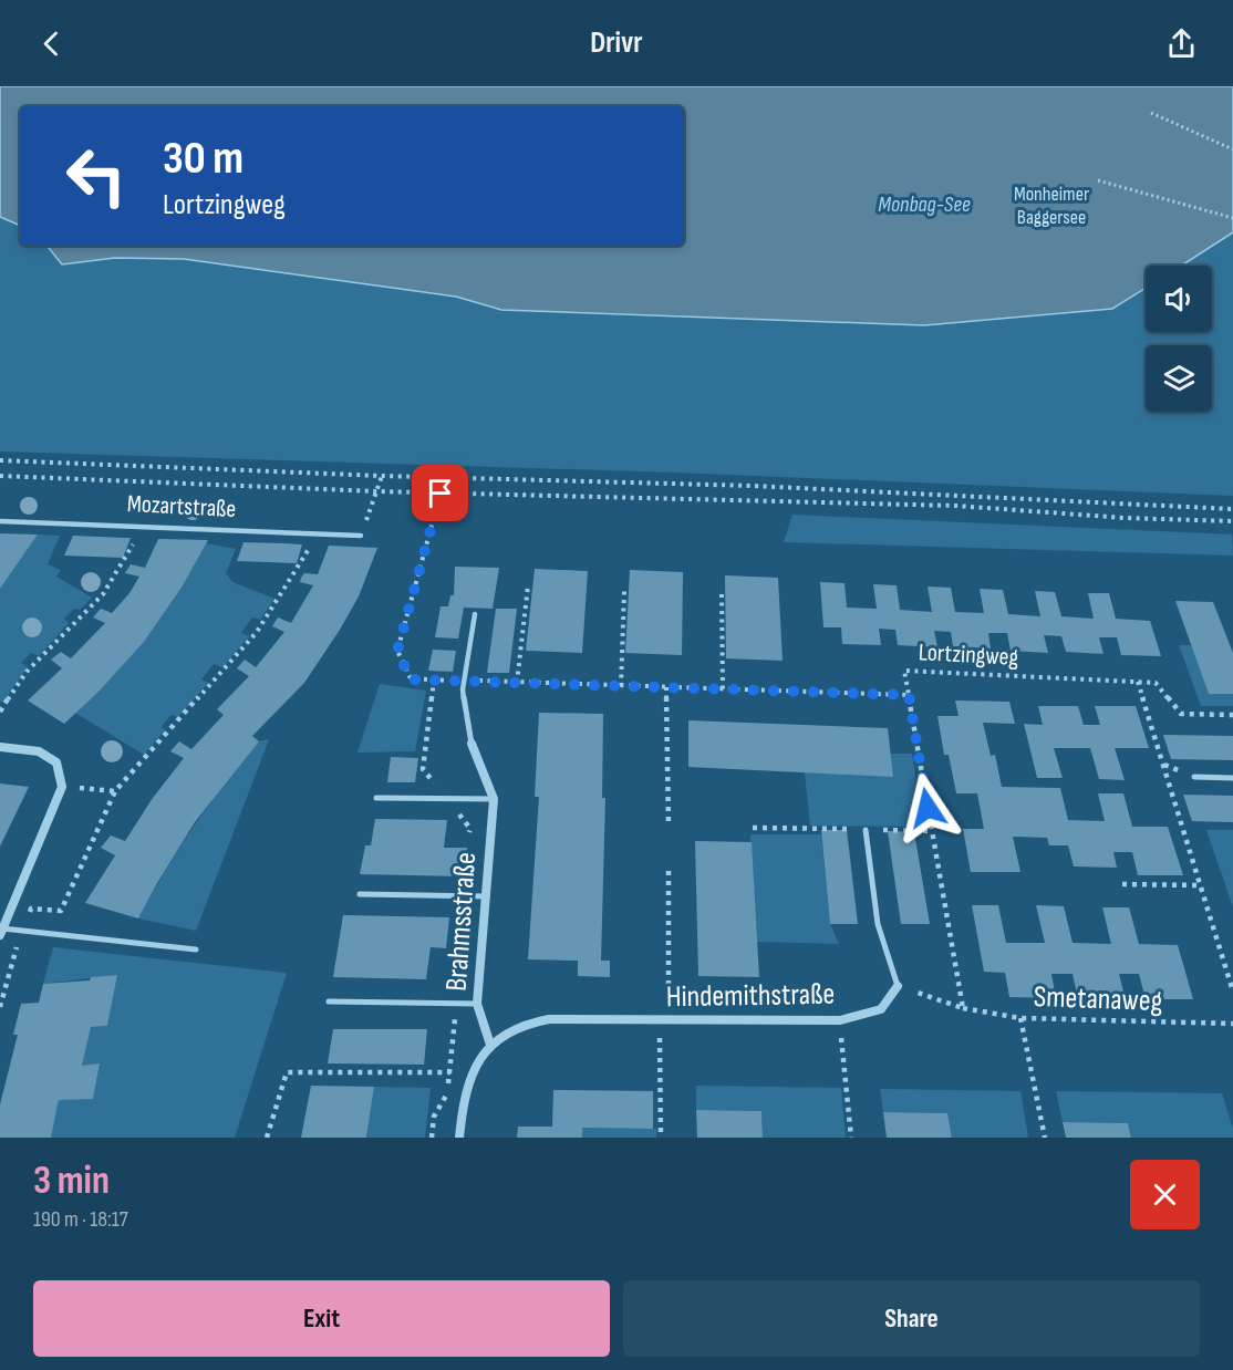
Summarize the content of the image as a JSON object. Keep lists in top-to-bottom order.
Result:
{
  "streets": {
    "street": ["Brahmsstraße", "Hindemithstraße"],
    "lane": ["Mozartstraße"],
    "path": ["Lortzingweg", "Smetanaweg"]
  },
  "crossings": [
    ["Brahmsstraße", "Hindemithstraße"]
  ],
  "water": ["Monbag-See"],
  "parks": ["Monheimer Baggersee"],
  "page": {
    "header": "Drivr",
    "turn": ["30 m", "Lortzingweg"],
    "heading": ["3 min", "190 m · 18:17"],
    "buttons": ["Exit", "Share"]
  }
}
